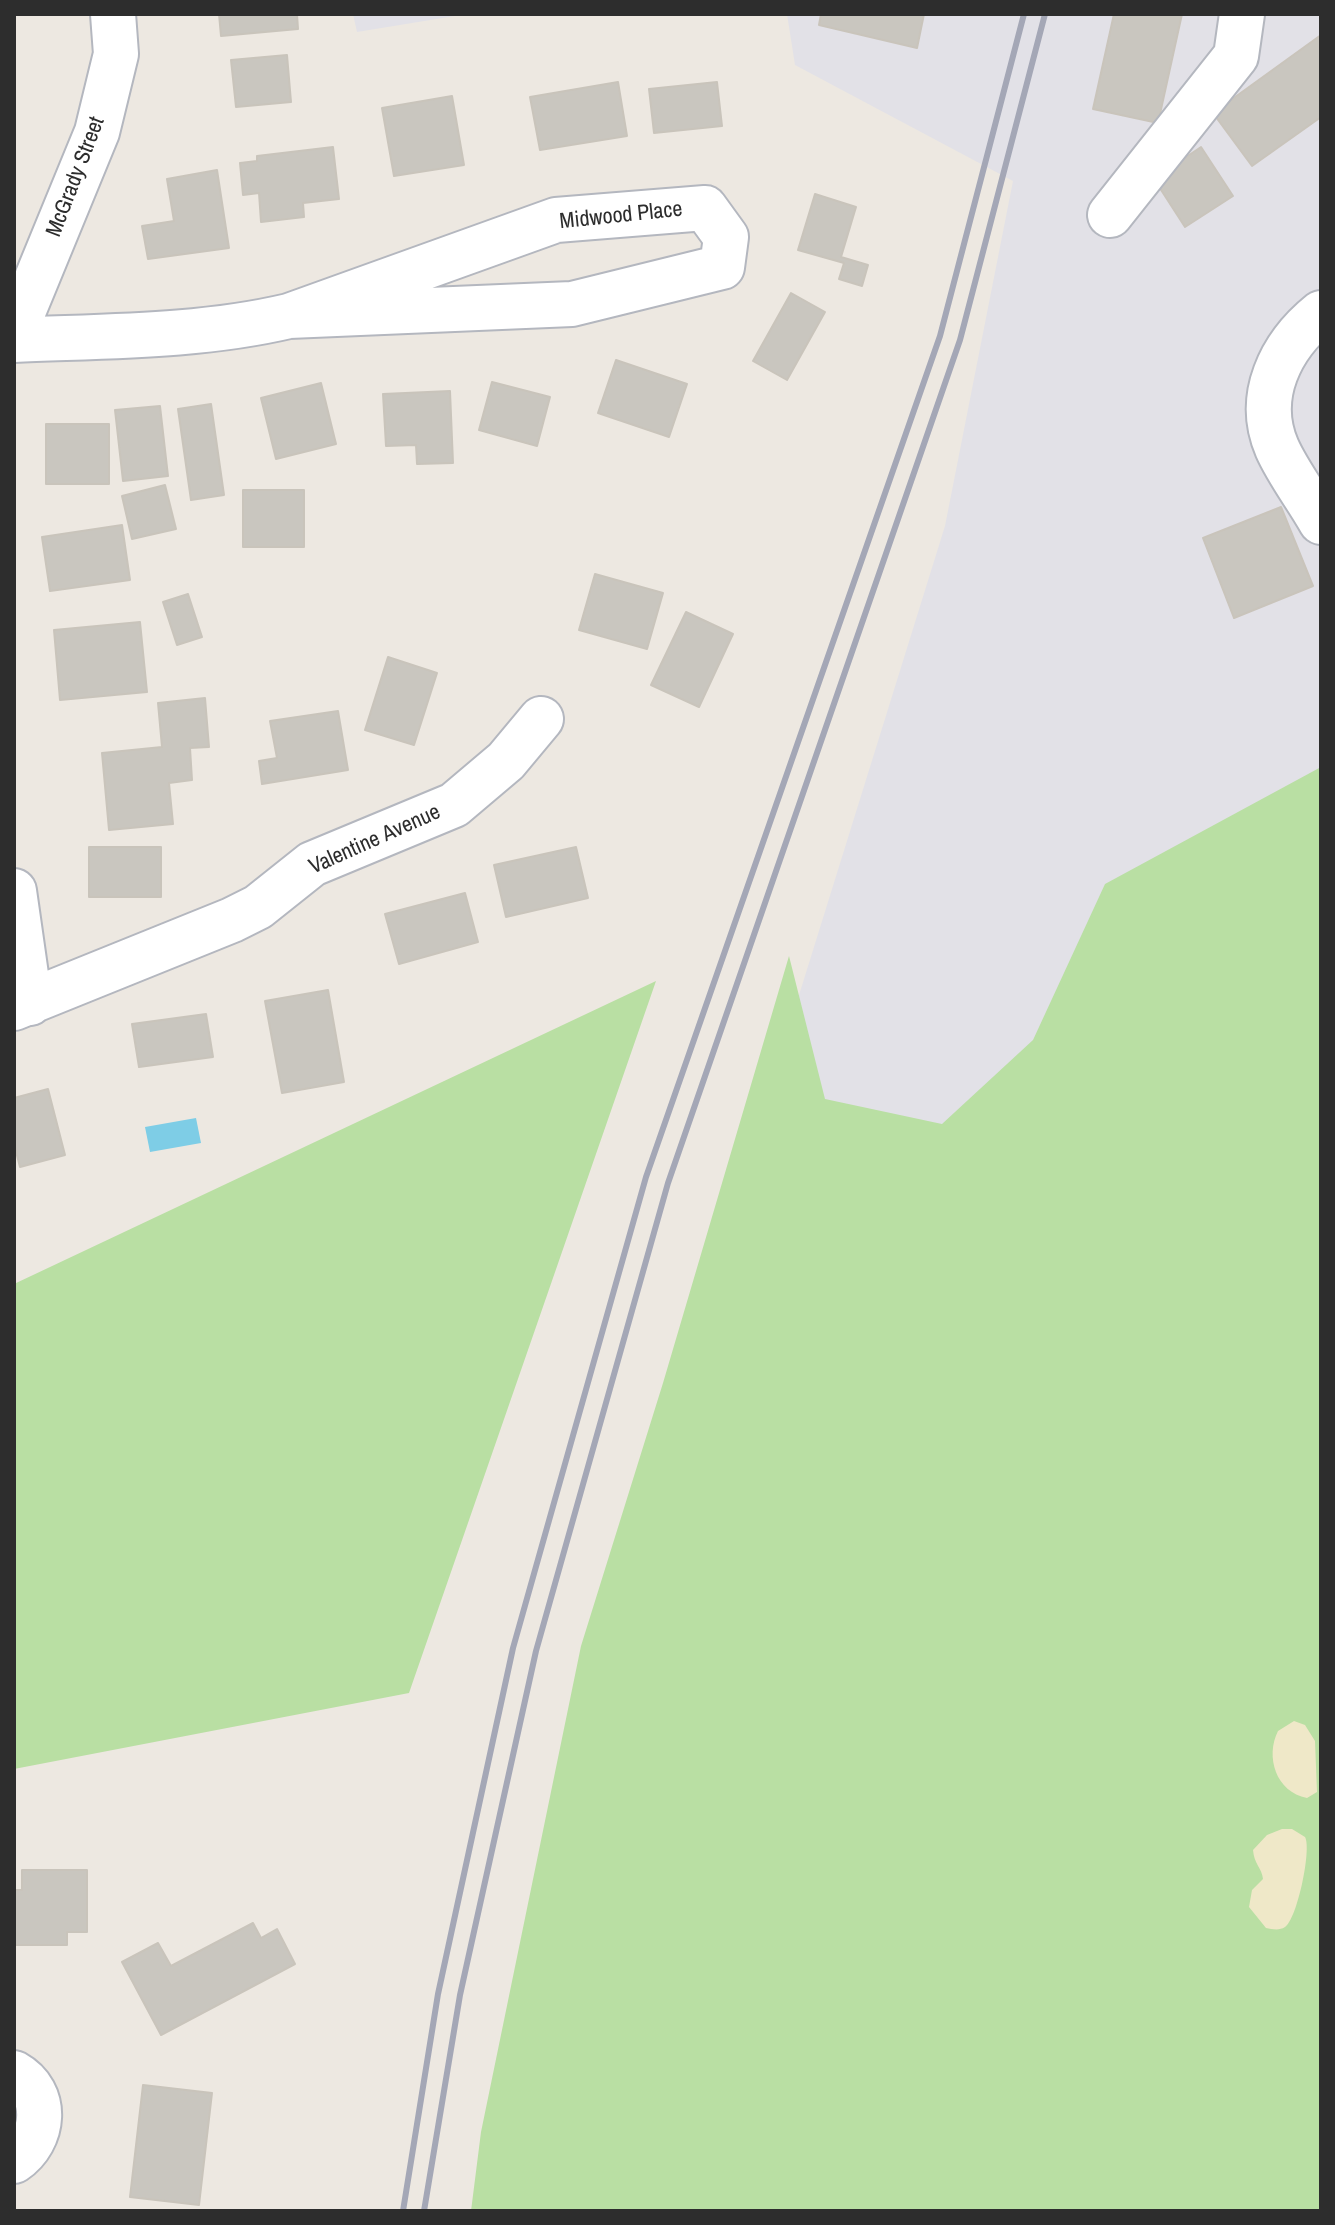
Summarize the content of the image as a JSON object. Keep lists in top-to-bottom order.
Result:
{
  "streets": {
    "street": ["McGrady Street", "Midwood Place", "Valentine Avenue"]
  }
}
